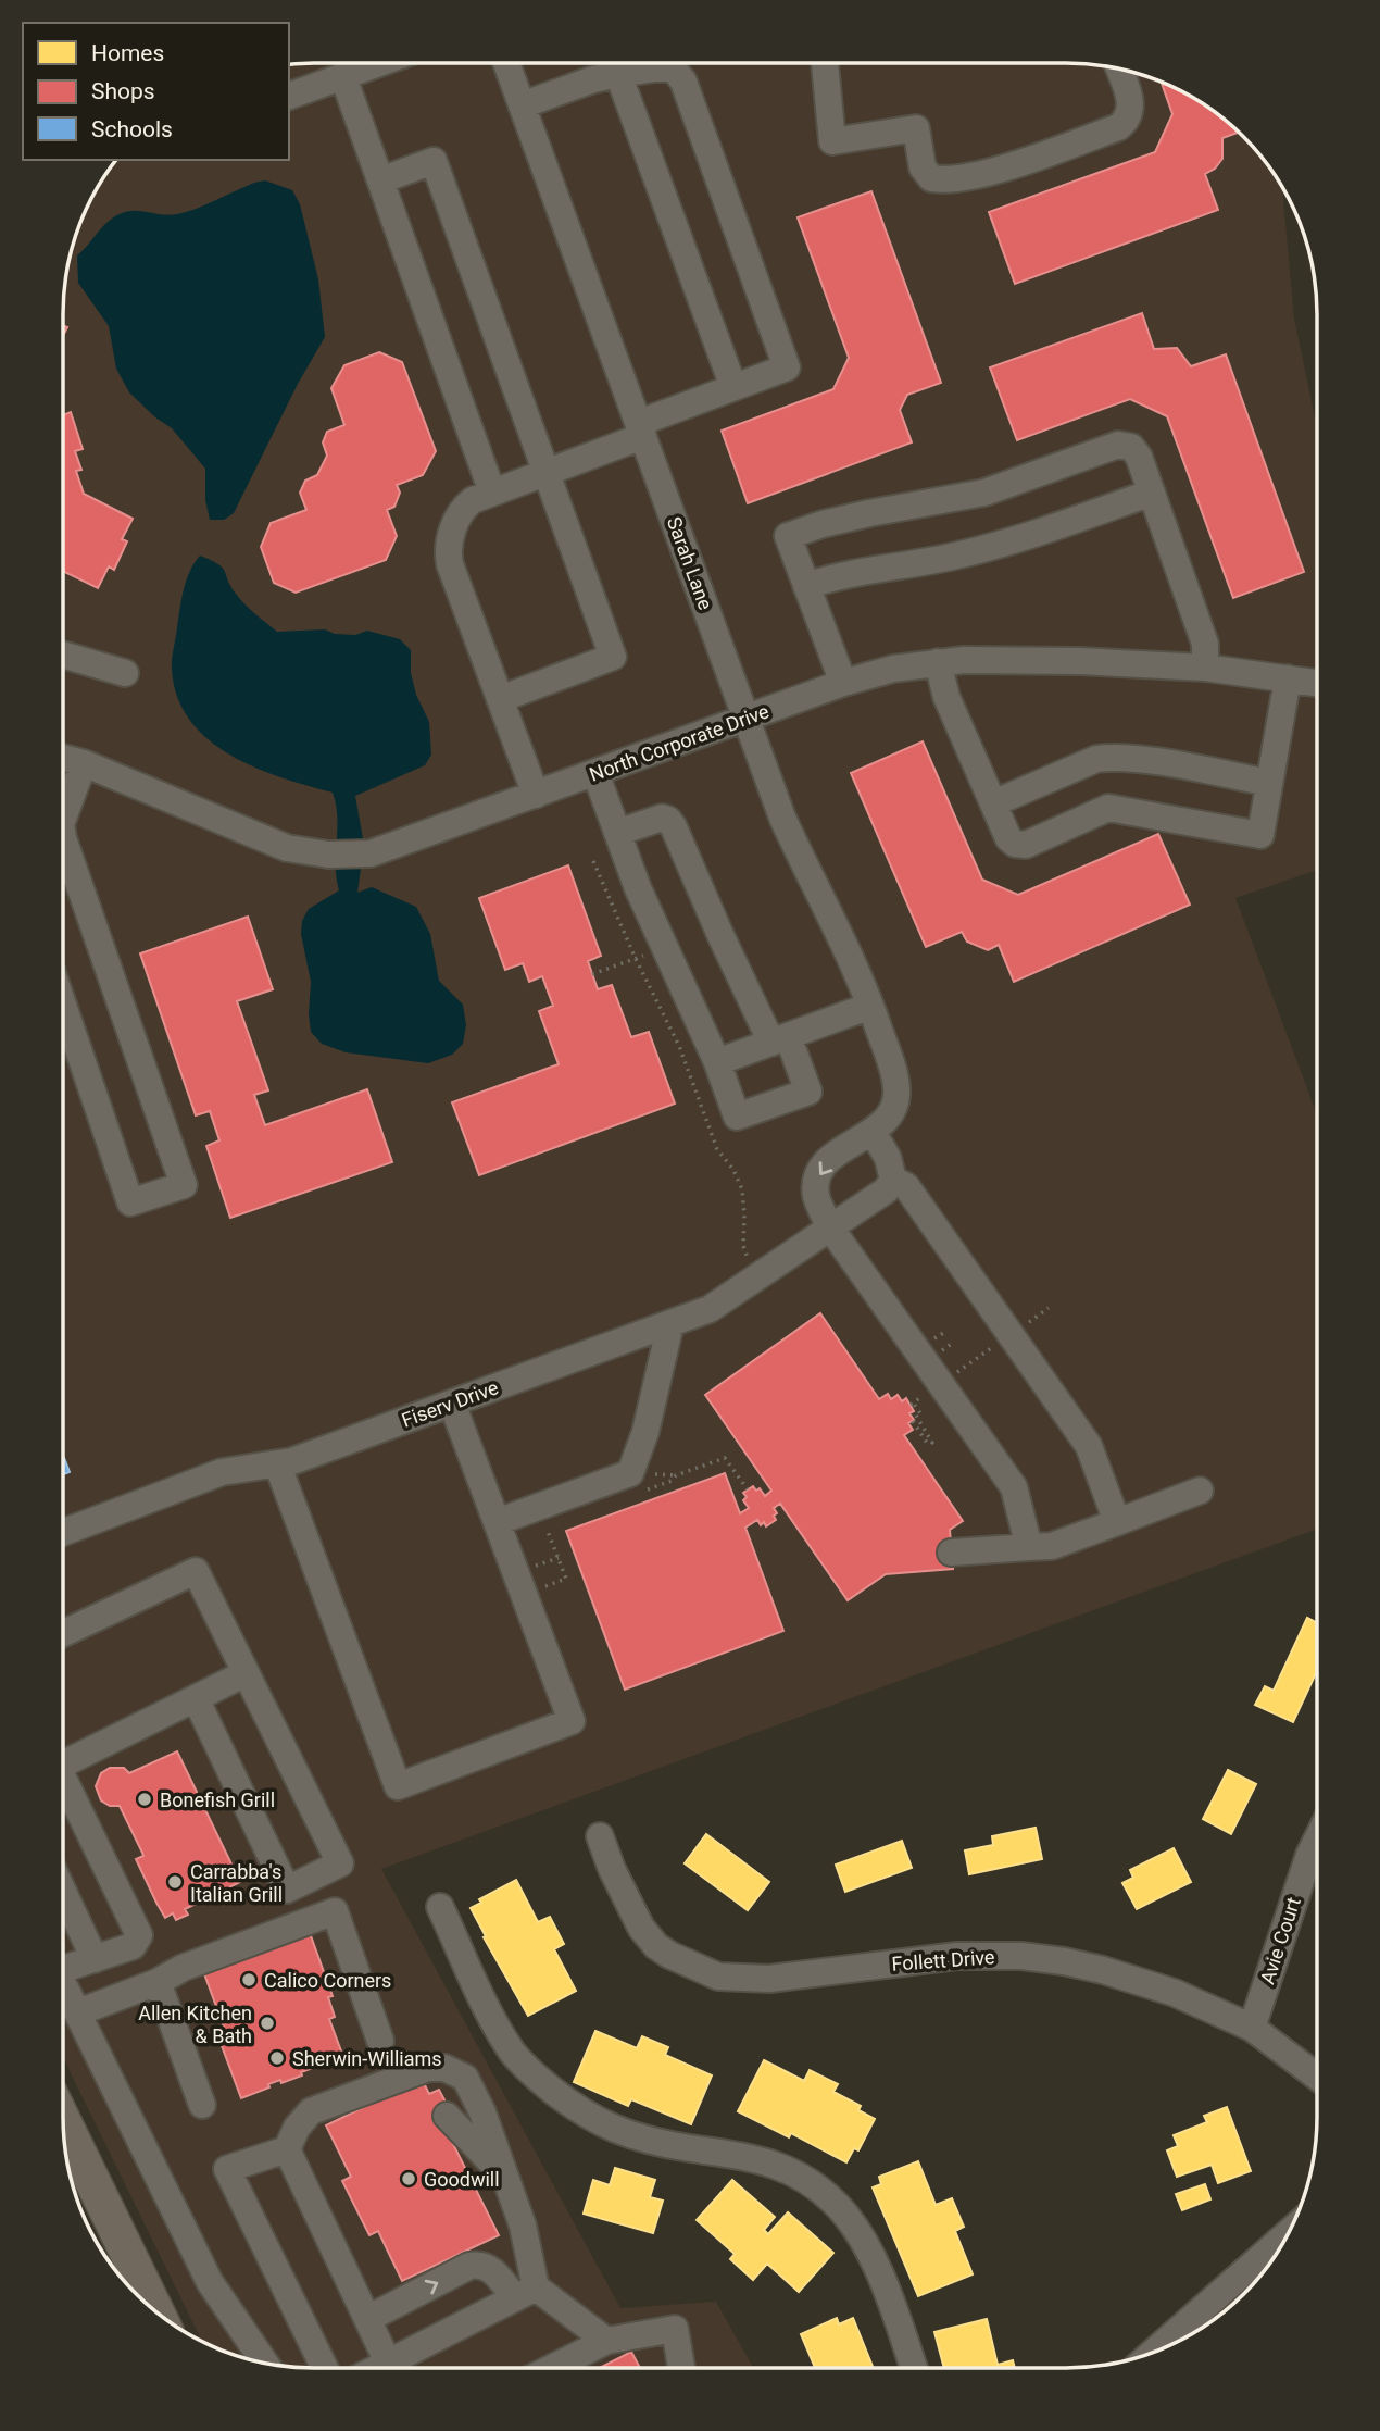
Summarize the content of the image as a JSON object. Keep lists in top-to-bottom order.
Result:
{
  "streets": {
    "street": [
      "Sarah Lane",
      "North Corporate Drive",
      "Fiserv Drive",
      "Avie Court",
      "Follett Drive"
    ]
  },
  "crossings": [
    ["Sarah Lane", "North Corporate Drive"],
    ["Avie Court", "Follett Drive"]
  ],
  "places": [
    "Bonefish Grill",
    "Carrabba's Italian Grill",
    "Calico Corners",
    "Allen Kitchen & Bath",
    "Sherwin-Williams",
    "Goodwill"
  ],
  "legend": ["Homes", "Shops", "Schools"]
}
